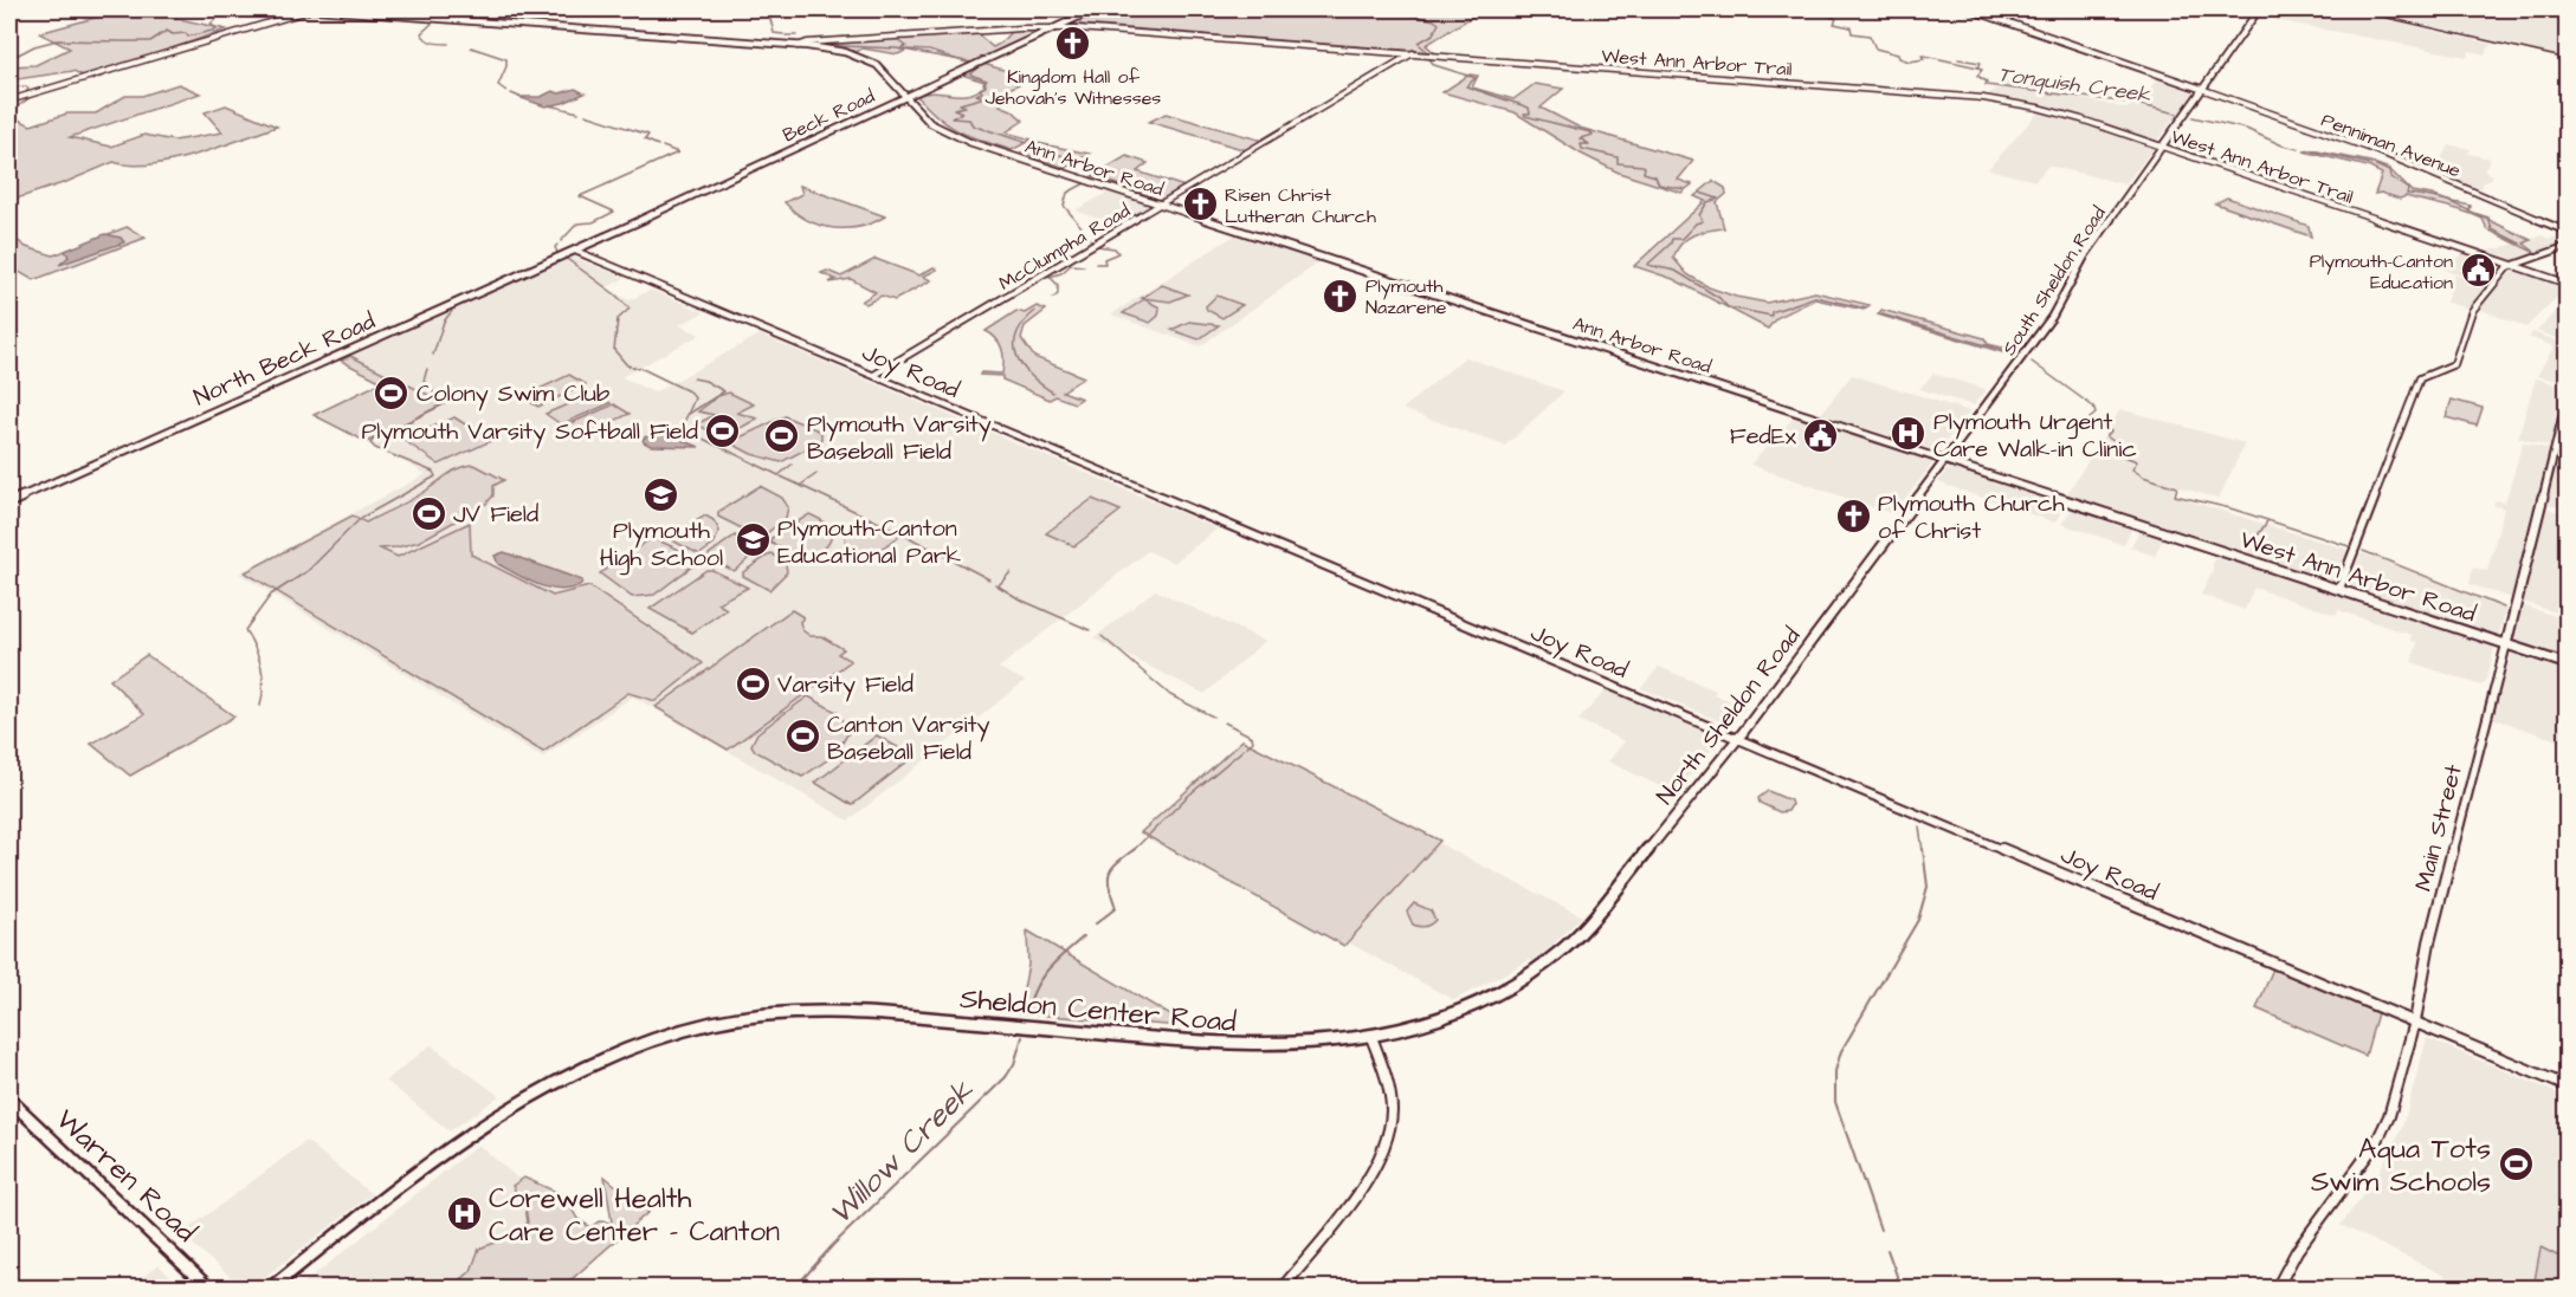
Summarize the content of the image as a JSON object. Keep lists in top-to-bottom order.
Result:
{
  "streets": {
    "main road": [
      "Beck Road",
      "Ann Arbor Road",
      "South Sheldon Road",
      "North Beck Road",
      "West Ann Arbor Road",
      "North Sheldon Road",
      "Sheldon Center Road",
      "Warren Road"
    ],
    "street": [
      "West Ann Arbor Trail",
      "Penniman Avenue",
      "McClumpha Road",
      "Joy Road",
      "Main Street"
    ]
  },
  "crossings": [
    ["West Ann Arbor Trail", "Beck Road"],
    ["West Ann Arbor Trail", "Ann Arbor Road"],
    ["West Ann Arbor Trail", "McClumpha Road"],
    ["West Ann Arbor Trail", "South Sheldon Road"],
    ["Beck Road", "Ann Arbor Road"],
    ["Beck Road", "North Beck Road"],
    ["Beck Road", "Joy Road"],
    ["Penniman Avenue", "South Sheldon Road"],
    ["Ann Arbor Road", "McClumpha Road"],
    ["Ann Arbor Road", "South Sheldon Road"],
    ["Ann Arbor Road", "West Ann Arbor Road"],
    ["Ann Arbor Road", "North Sheldon Road"],
    ["McClumpha Road", "Joy Road"],
    ["South Sheldon Road", "West Ann Arbor Road"],
    ["South Sheldon Road", "North Sheldon Road"],
    ["North Beck Road", "Joy Road"],
    ["Joy Road", "North Sheldon Road"],
    ["Joy Road", "Main Street"],
    ["West Ann Arbor Road", "North Sheldon Road"],
    ["West Ann Arbor Road", "Main Street"],
    ["North Sheldon Road", "Sheldon Center Road"]
  ],
  "water": ["Tonquish Creek", "Willow Creek"],
  "places": {
    "church": [
      "Kingdom Hall of Jehovah's Witnesses",
      "Risen Christ Lutheran Church",
      "Plymouth Nazarene",
      "Plymouth Church of Christ"
    ],
    "public building": ["Plymouth-Canton Education", "FedEx"],
    "sports": [
      "Colony Swim Club",
      "Plymouth Varsity Softball Field",
      "Plymouth Varsity Baseball Field",
      "JV Field",
      "Varsity Field",
      "Canton Varsity Baseball Field",
      "Aqua Tots Swim Schools"
    ],
    "hospital": ["Plymouth Urgent Care Walk-in Clinic", "Corewell Health Care Center - Canton"],
    "school or university": ["Plymouth High School", "Plymouth-Canton Educational Park"]
  }
}
